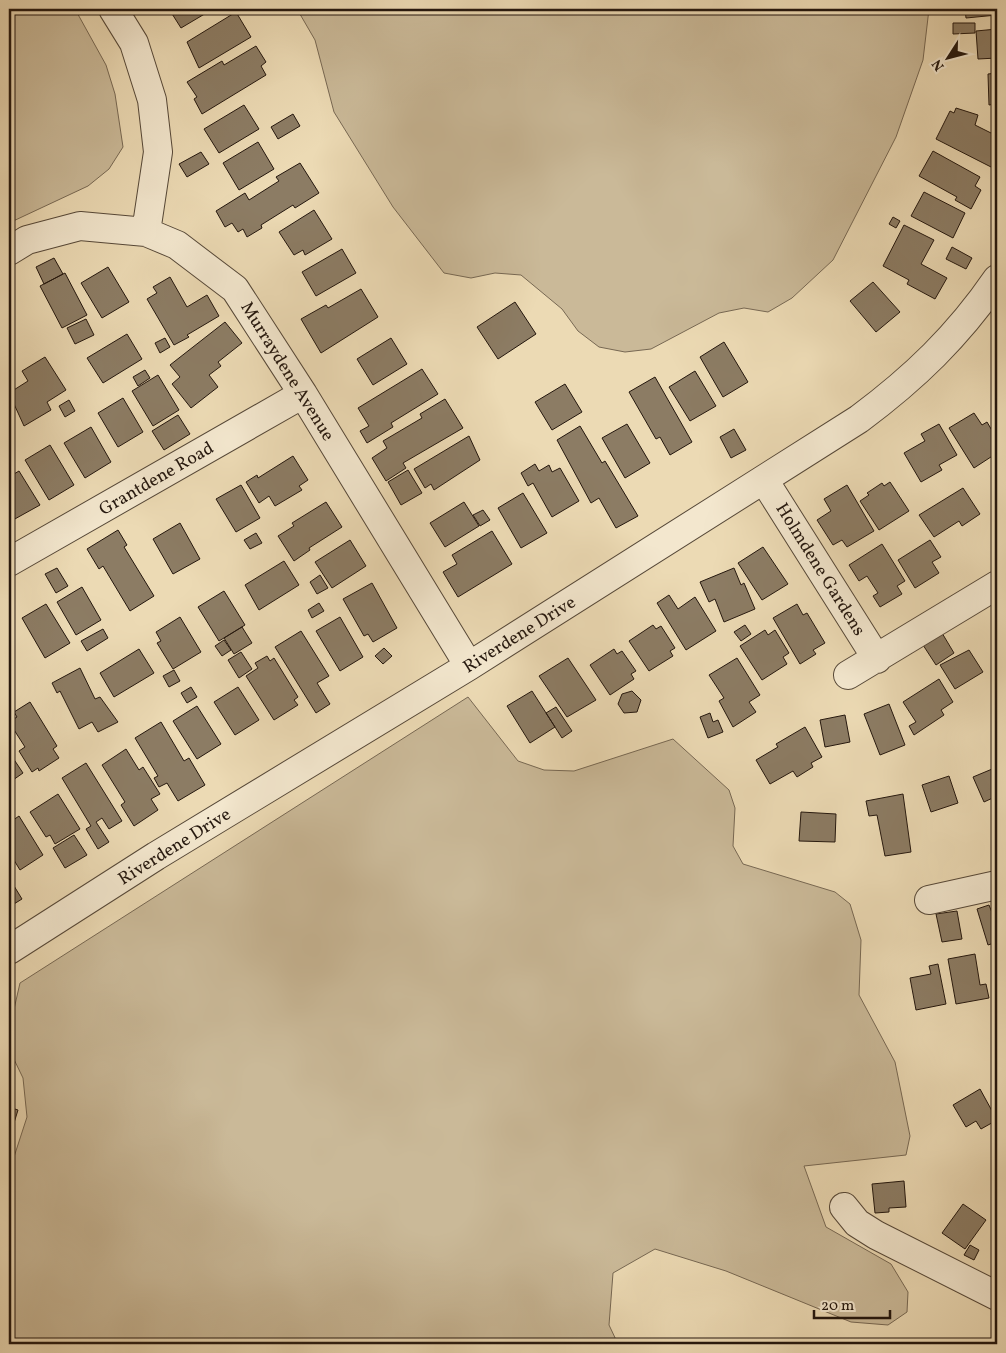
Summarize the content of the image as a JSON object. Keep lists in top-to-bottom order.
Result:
{
  "streets": {
    "street": [
      "Murraydene Avenue",
      "Grantdene Road",
      "Holmdene Gardens",
      "Riverdene Drive"
    ]
  },
  "crossings": [
    ["Murraydene Avenue", "Grantdene Road"],
    ["Murraydene Avenue", "Riverdene Drive"],
    ["Holmdene Gardens", "Riverdene Drive"]
  ],
  "scale_bar": "20 m",
  "north": "bottom left"
}
